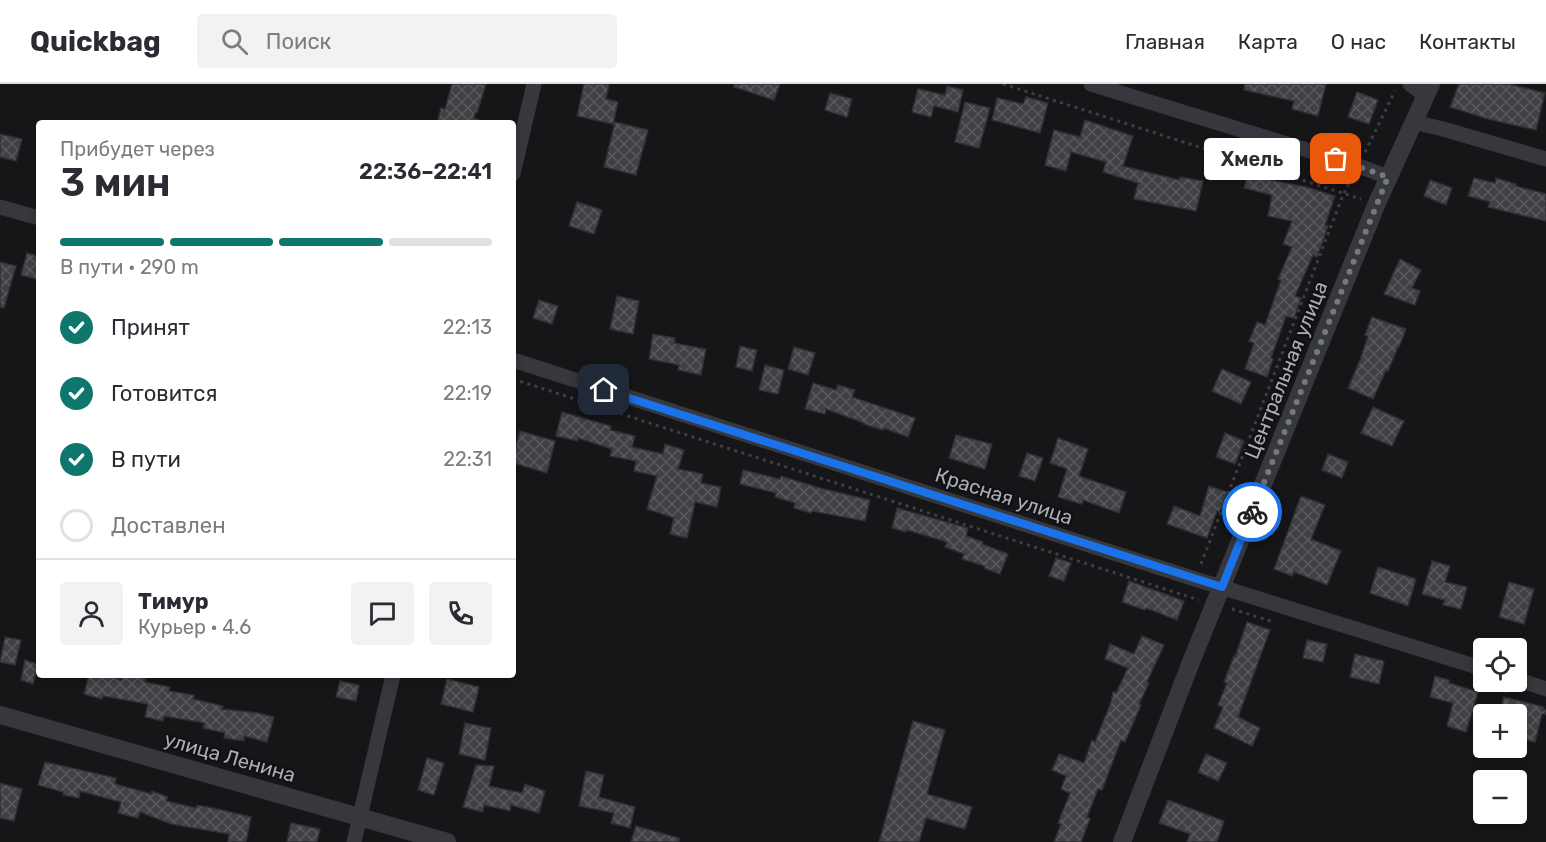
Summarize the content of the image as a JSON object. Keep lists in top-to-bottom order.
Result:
{
  "streets": {
    "street": ["Центральная улица", "Красная улица", "улица Ленина"]
  },
  "crossings": [
    ["Центральная улица", "Красная улица"]
  ],
  "places": ["Хмель"],
  "page": {
    "header": "Quickbag",
    "search": "Поиск",
    "nav": [
      "Главная",
      "Карта",
      "О нас",
      "Контакты"
    ],
    "heading": ["3 мин", "Прибудет через", "22:36–22:41"],
    "panel": ["Тимур", "Курьер · 4.6"],
    "bubble": "Хмель",
    "bar": "В пути · 290 m",
    "list": [
      ["Принят", "22:13"],
      ["Готовится", "22:19"],
      ["В пути", "22:31"],
      "Доставлен"
    ],
    "map_buttons": ["+", "−"]
  }
}
